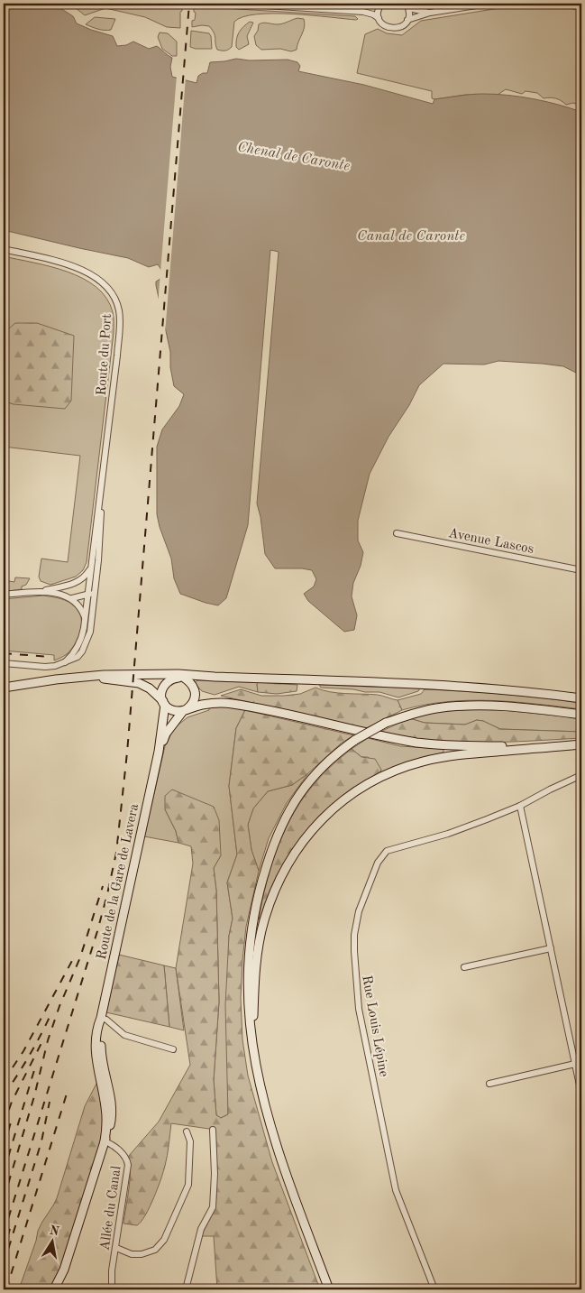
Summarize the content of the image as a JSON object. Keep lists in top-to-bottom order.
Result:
{
  "streets": {
    "street": [
      "Route du Port",
      "Avenue Lascos",
      "Route de la Gare de Lavera",
      "Rue Louis Lépine",
      "Allée du Canal"
    ]
  },
  "crossings": [
    ["Route de la Gare de Lavera", "Allée du Canal"]
  ],
  "water": ["Chenal de Caronte", "Canal de Caronte"],
  "north": "top"
}
